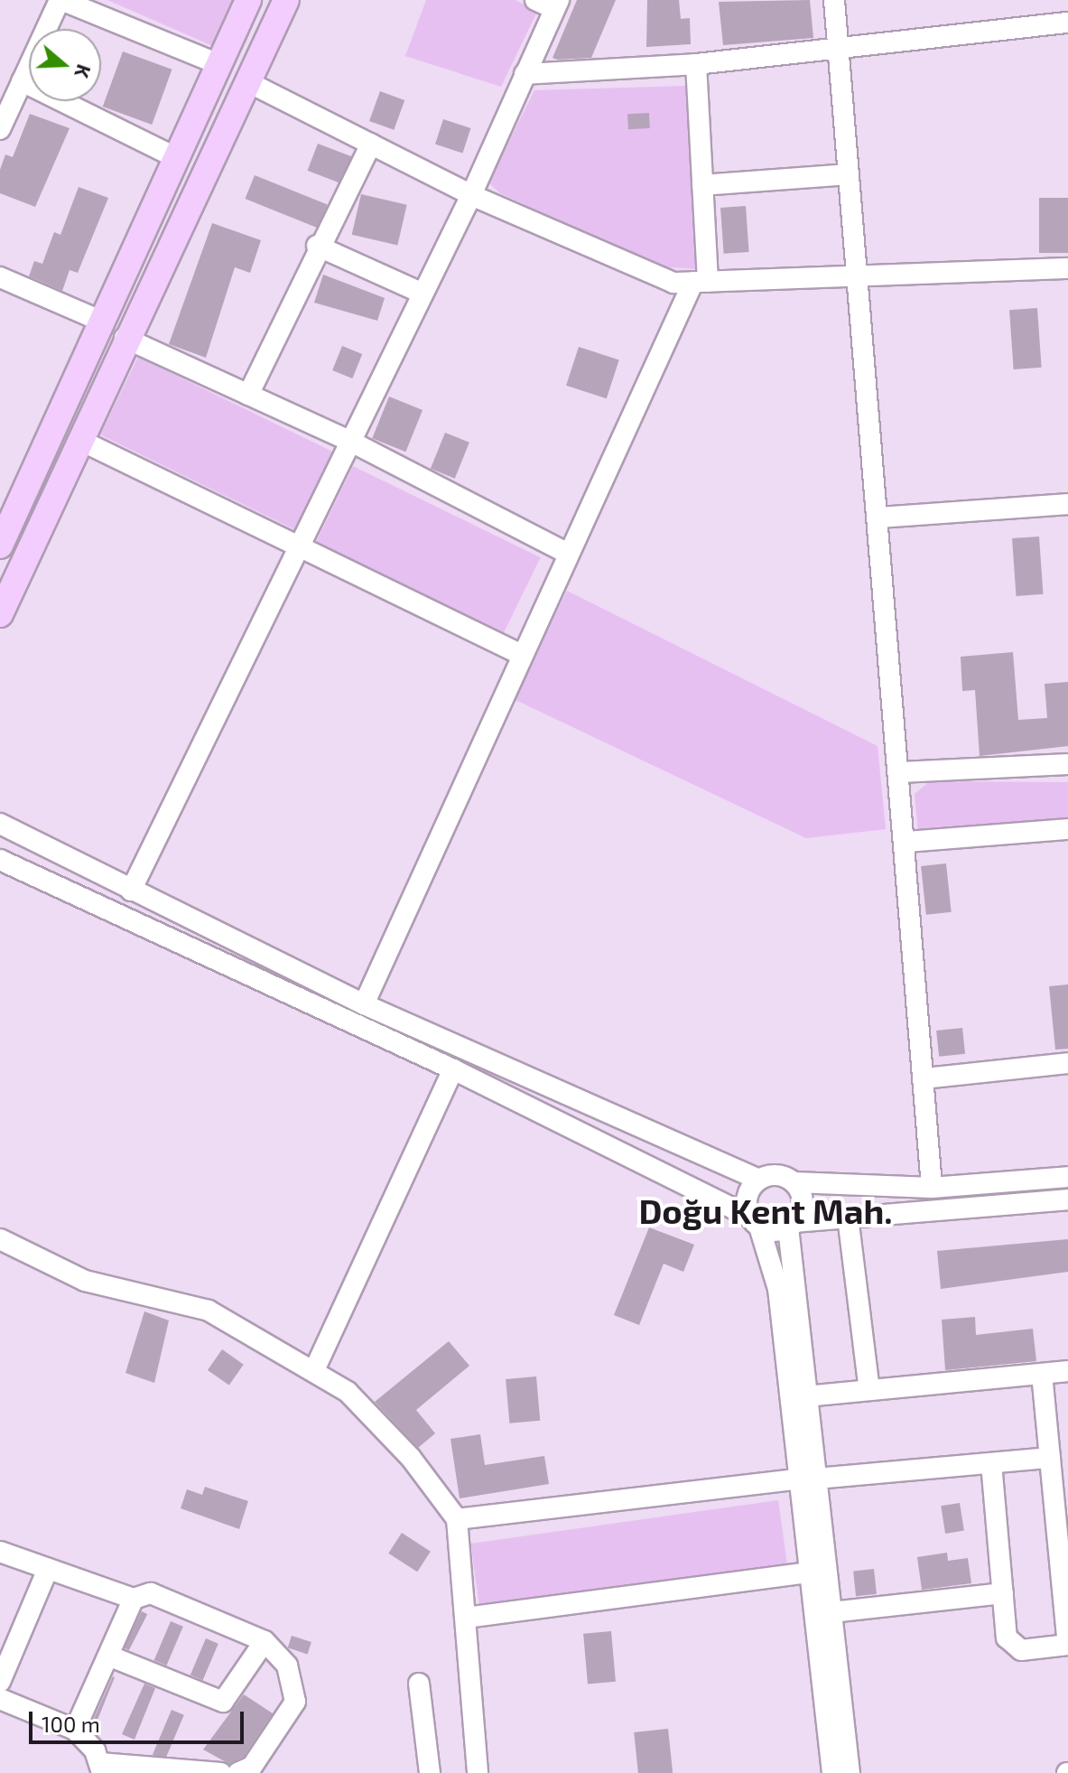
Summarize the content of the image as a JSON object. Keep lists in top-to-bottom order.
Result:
{
  "districts": ["Doğu Kent Mah."],
  "scale_bar": "100 m",
  "north": "right"
}
